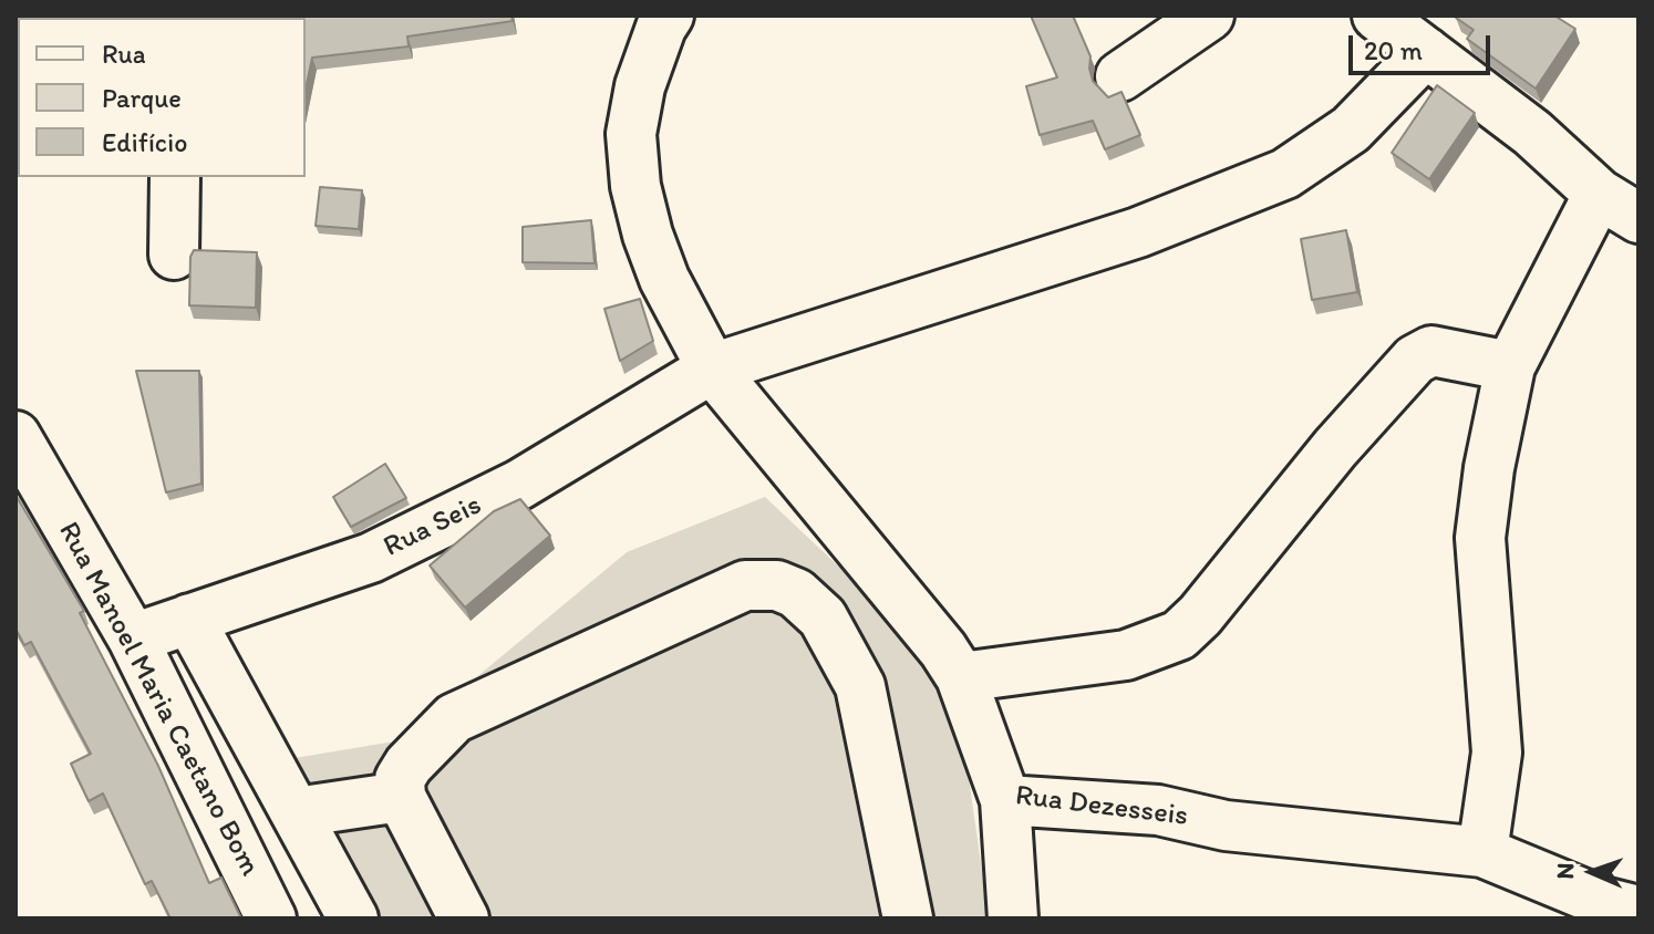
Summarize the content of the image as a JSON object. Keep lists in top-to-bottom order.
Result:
{
  "streets": {
    "street": ["Rua Seis", "Rua Manoel Maria Caetano Bom", "Rua Dezesseis"]
  },
  "crossings": [
    ["Rua Seis", "Rua Manoel Maria Caetano Bom"],
    ["Rua Seis", "Rua Dezesseis"]
  ],
  "legend": ["Rua", "Parque", "Edifício"],
  "scale_bar": "20 m",
  "north": "left"
}
